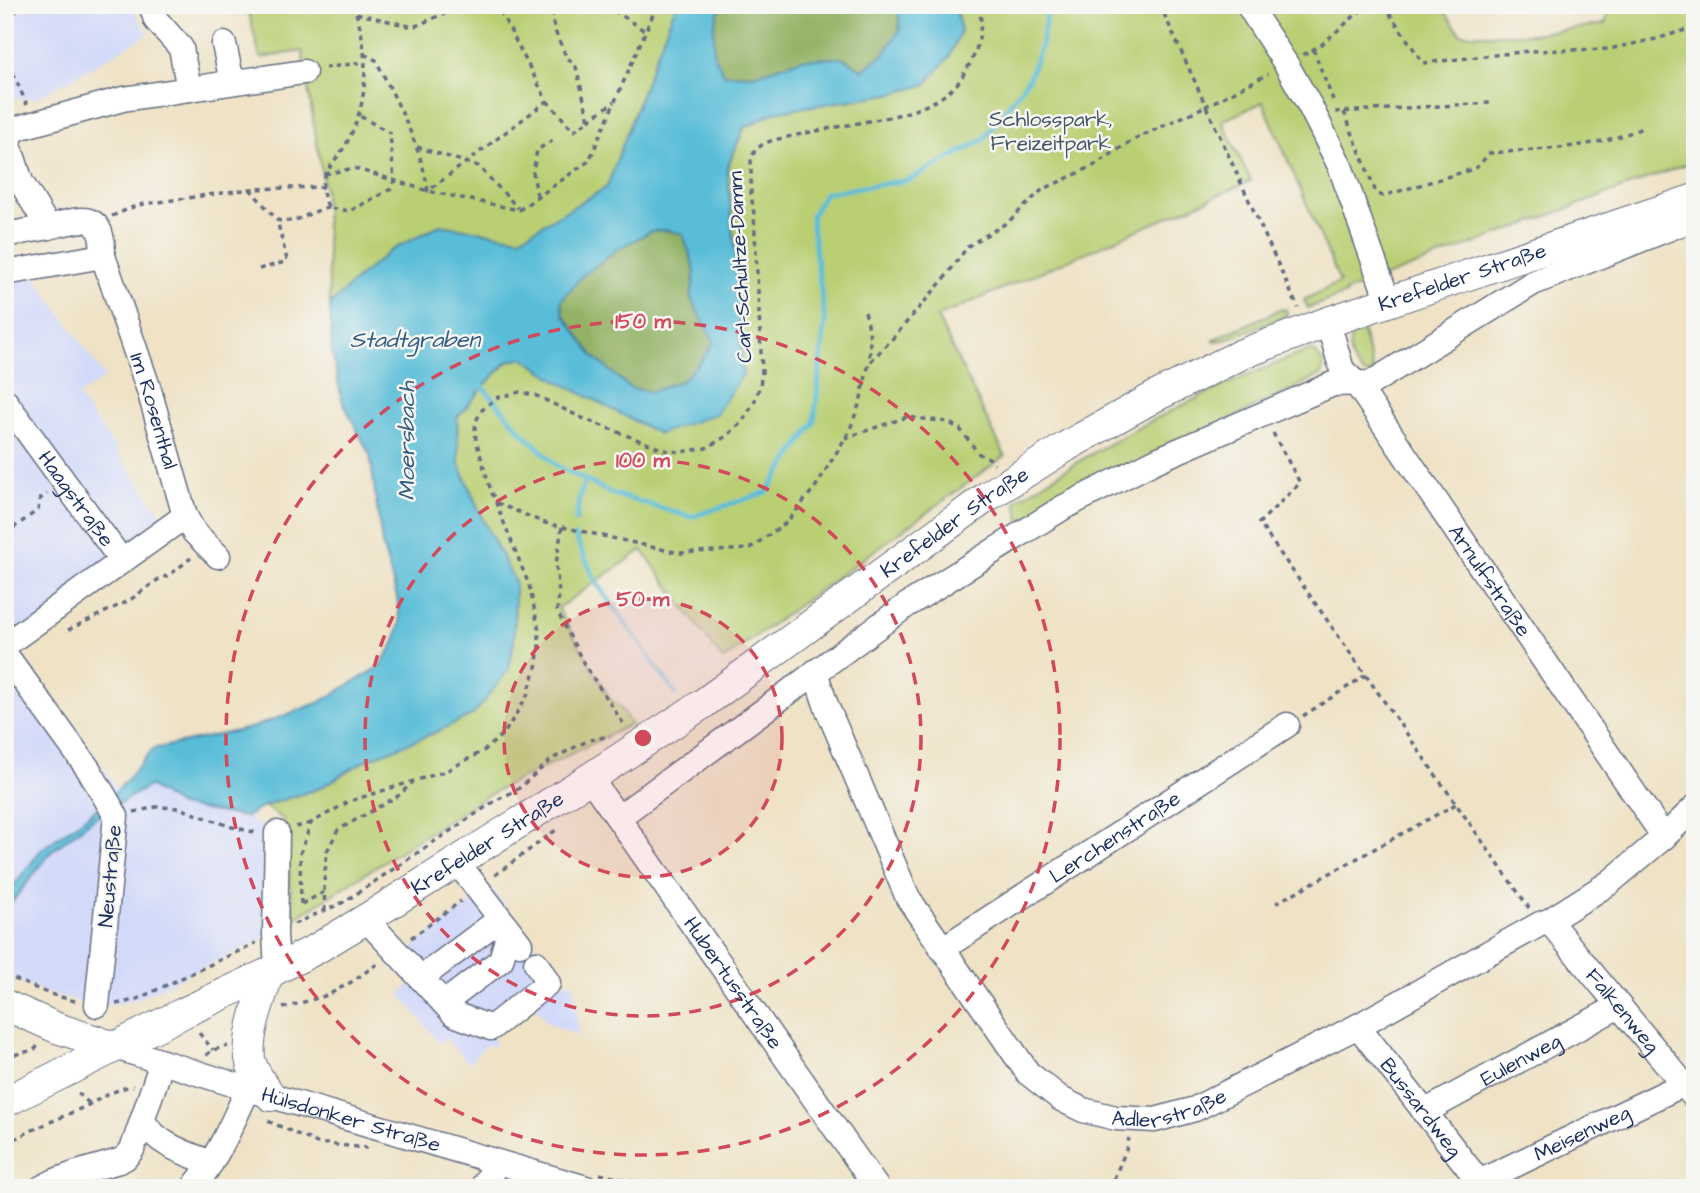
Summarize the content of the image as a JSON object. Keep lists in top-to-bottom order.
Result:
{
  "streets": {
    "main road": ["Krefelder Straße"],
    "street": [
      "Im Rosenthal",
      "Haagstraße",
      "Arnulfstraße",
      "Lerchenstraße",
      "Neustraße",
      "Hubertusstraße",
      "Falkenweg",
      "Eulenweg",
      "Adlerstraße",
      "Bussardweg",
      "Hülsdonker Straße",
      "Meisenweg"
    ],
    "path": ["Carl-Schultze-Damm"]
  },
  "crossings": [
    ["Krefelder Straße", "Arnulfstraße"],
    ["Krefelder Straße", "Hubertusstraße"],
    ["Krefelder Straße", "Adlerstraße"],
    ["Krefelder Straße", "Hülsdonker Straße"],
    ["Arnulfstraße", "Adlerstraße"],
    ["Lerchenstraße", "Adlerstraße"],
    ["Falkenweg", "Eulenweg"],
    ["Falkenweg", "Adlerstraße"],
    ["Falkenweg", "Meisenweg"],
    ["Eulenweg", "Bussardweg"],
    ["Adlerstraße", "Bussardweg"],
    ["Bussardweg", "Meisenweg"]
  ],
  "water": ["Stadtgraben", "Moersbach"],
  "parks": ["Schlosspark, Freizeitpark"],
  "rings": ["150 m", "100 m", "50 m"]
}
